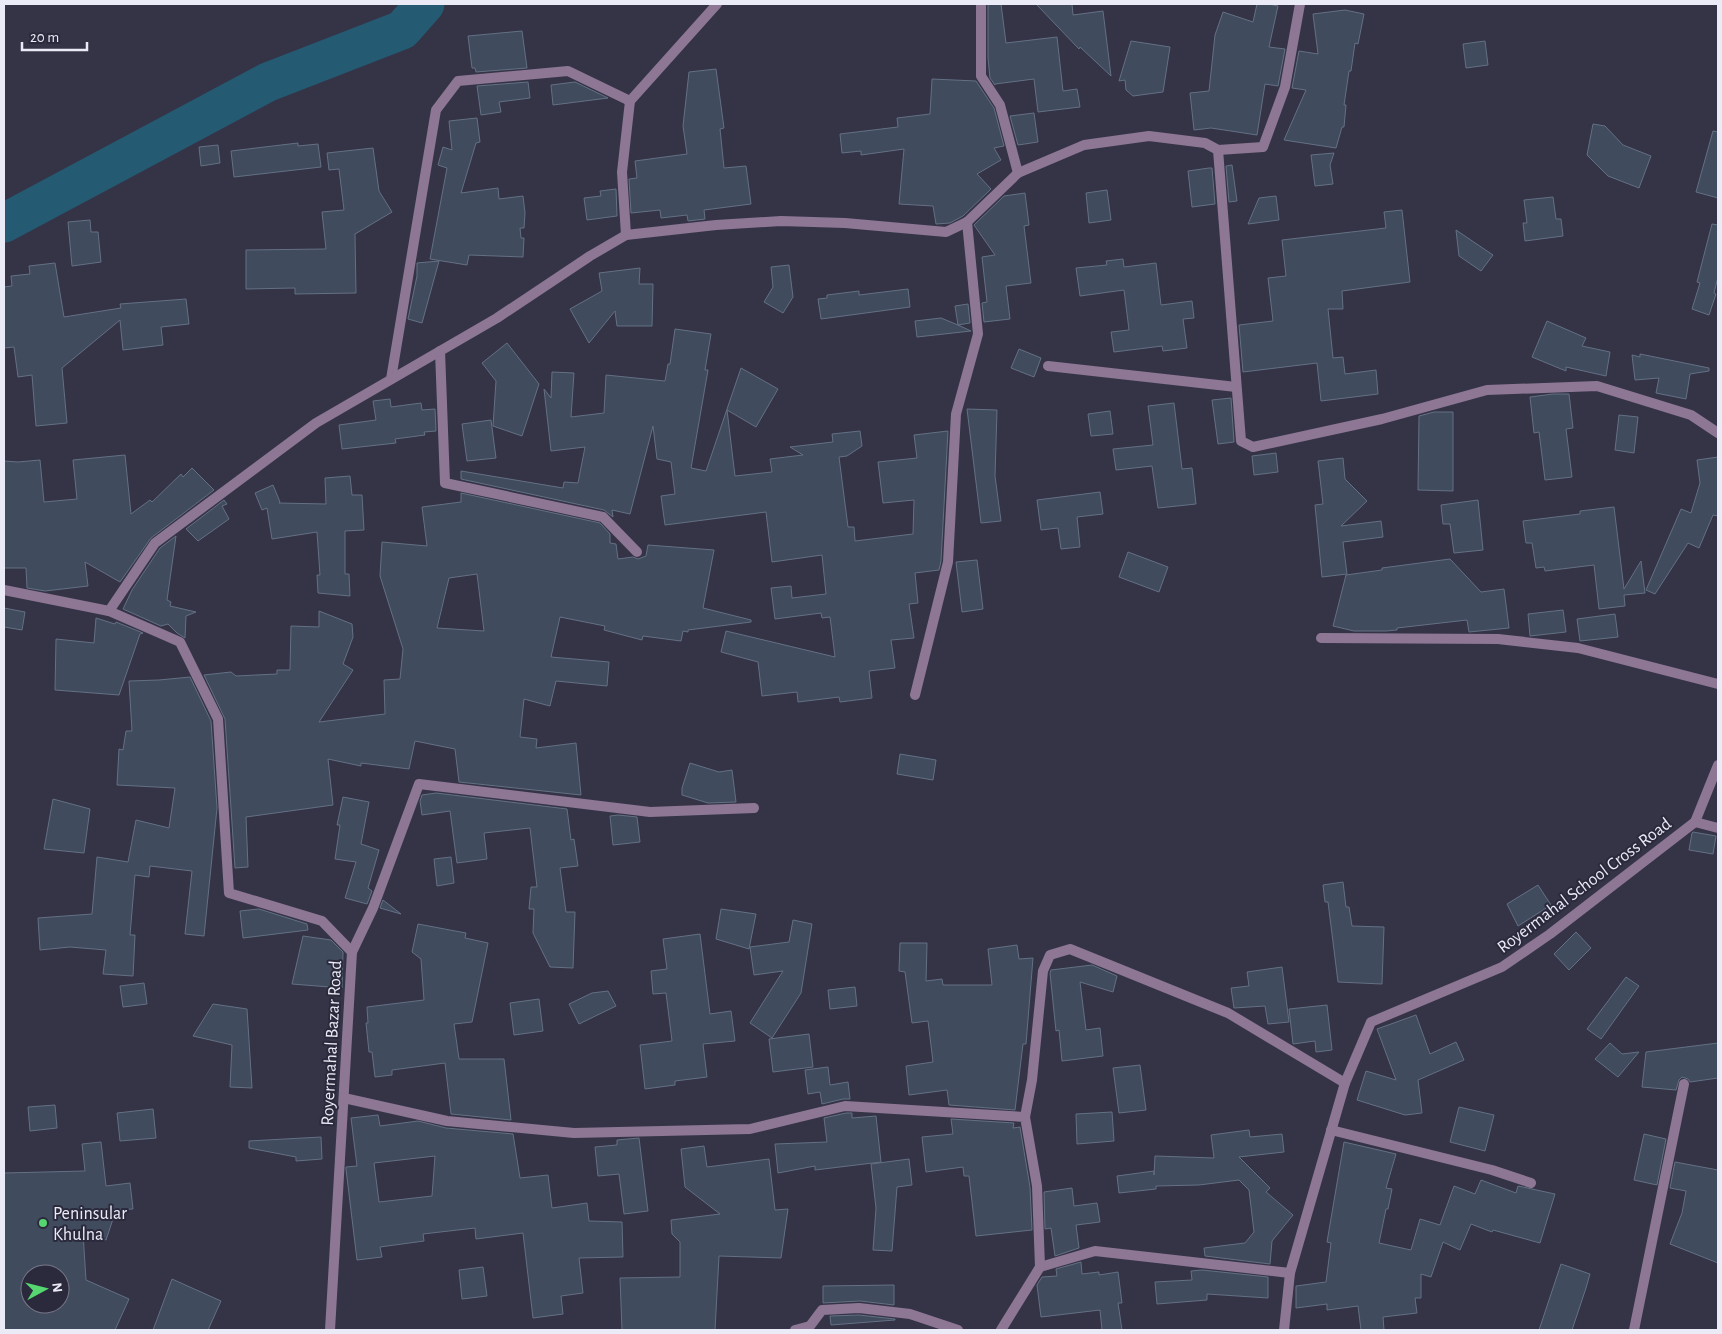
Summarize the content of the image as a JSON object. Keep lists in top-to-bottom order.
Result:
{
  "streets": {
    "street": ["Royermahal School Cross Road", "Royermahal Bazar Road"]
  },
  "places": ["Peninsular Khulna"],
  "scale_bar": "20 m",
  "north": "right"
}
